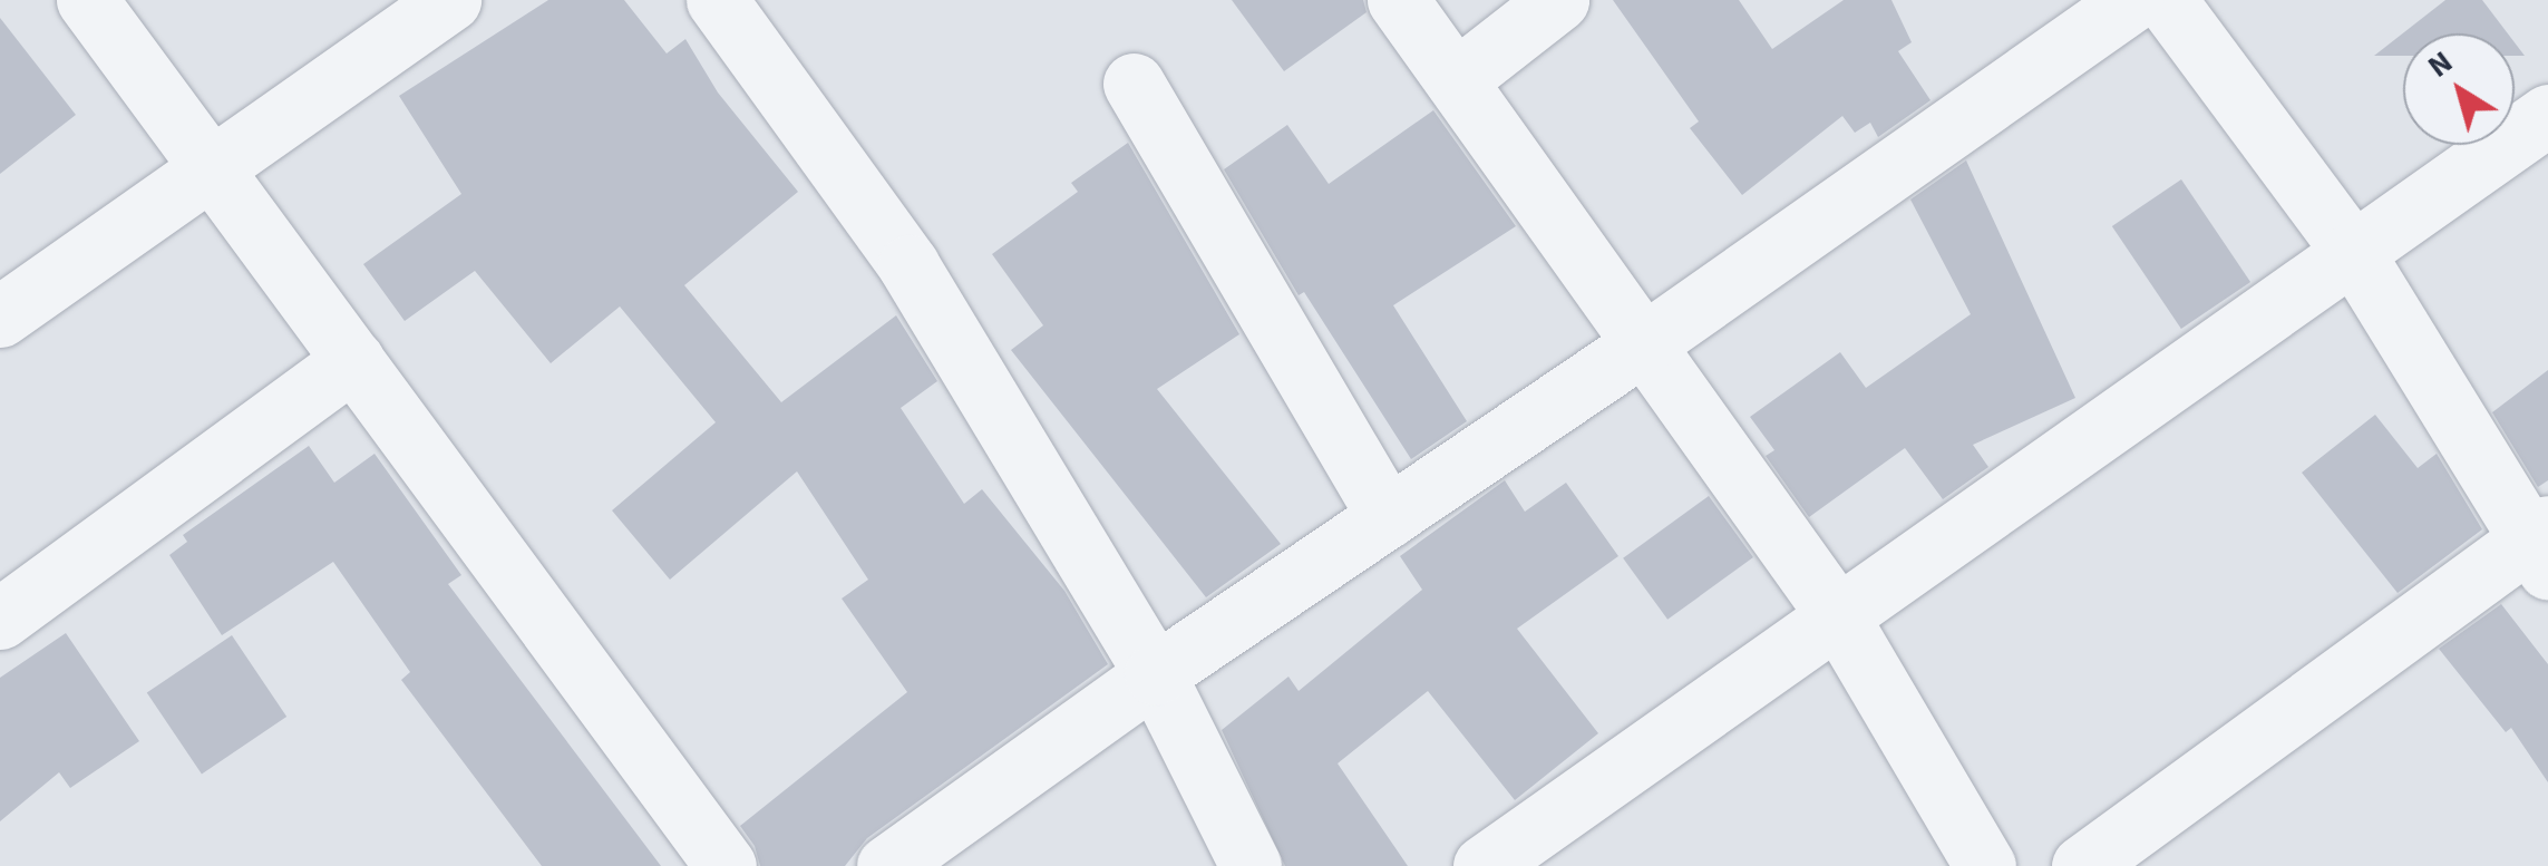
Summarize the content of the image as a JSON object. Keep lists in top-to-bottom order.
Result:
{
  "north": "top left"
}
